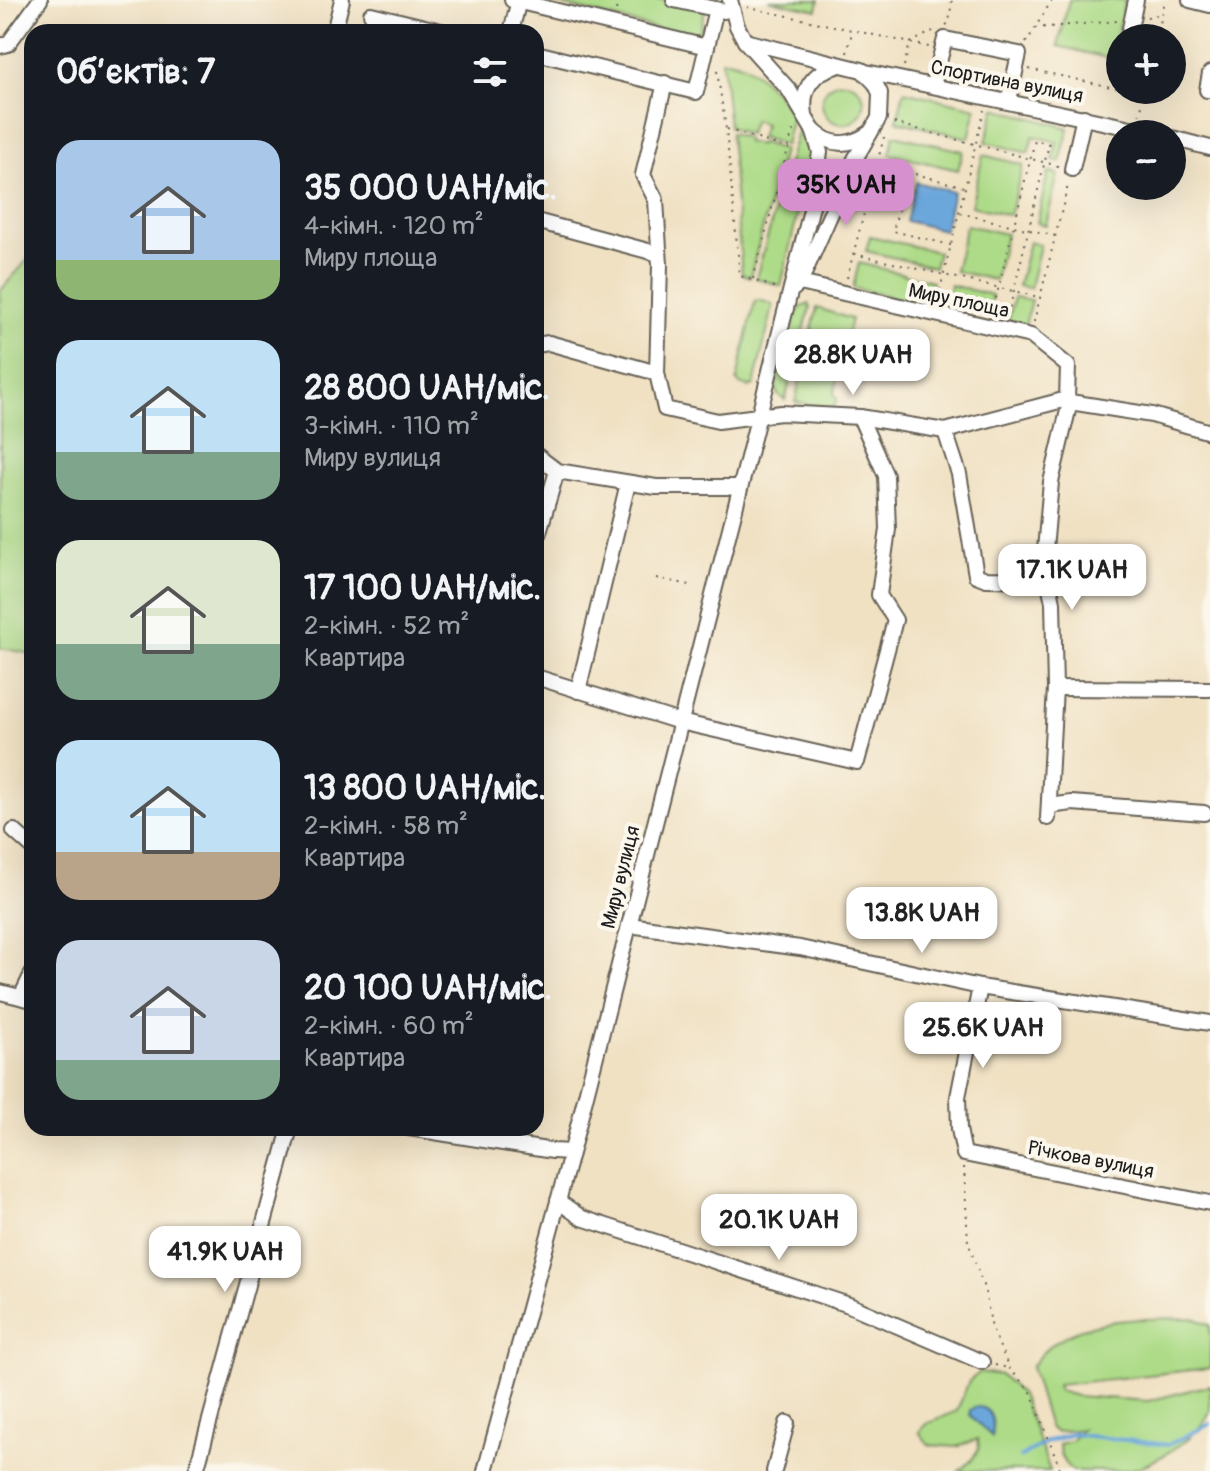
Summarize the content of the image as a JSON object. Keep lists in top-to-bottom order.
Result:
{
  "streets": {
    "street": [
      "Спортивна вулиця",
      "Миру площа",
      "Миру вулиця",
      "Річкова вулиця"
    ]
  },
  "crossings": [
    ["Миру площа", "Миру вулиця"]
  ],
  "page": {
    "map_buttons": ["+", "−"],
    "heading": "Об’єктів: 7",
    "list": [
      {
        "name": "35 000 UAH/міс.",
        "note": "4-кімн. · 120 m² · Миру площа"
      },
      {
        "name": "28 800 UAH/міс.",
        "note": "3-кімн. · 110 m² · Миру вулиця"
      },
      {
        "name": "17 100 UAH/міс.",
        "note": "2-кімн. · 52 m² · Квартира"
      },
      {
        "name": "13 800 UAH/міс.",
        "note": "2-кімн. · 58 m² · Квартира"
      },
      {
        "name": "20 100 UAH/міс.",
        "note": "2-кімн. · 60 m² · Квартира"
      }
    ],
    "price": [
      "35K UAH",
      "28.8K UAH",
      "17.1K UAH",
      "13.8K UAH",
      "25.6K UAH",
      "20.1K UAH",
      "41.9K UAH"
    ]
  }
}
